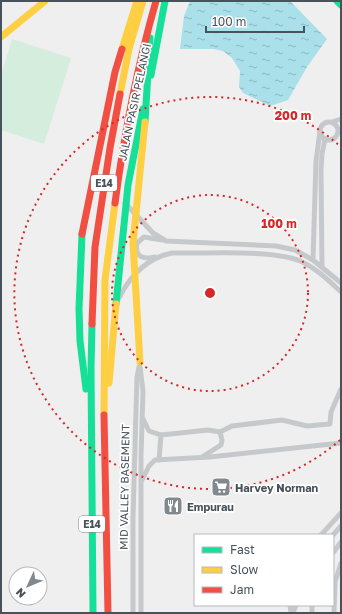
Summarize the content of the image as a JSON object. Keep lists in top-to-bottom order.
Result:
{
  "streets": {
    "main road": ["JALAN PASIR PELANGI", "E14"],
    "street": ["MID VALLEY BASEMENT"]
  },
  "crossings": [
    ["JALAN PASIR PELANGI", "E14"]
  ],
  "places": {
    "supermarket": ["Harvey Norman"],
    "restaurant": ["Empurau"]
  },
  "legend": ["Fast", "Slow", "Jam"],
  "scale_bar": "100 m",
  "north": "bottom left",
  "rings": ["200 m", "100 m"]
}
